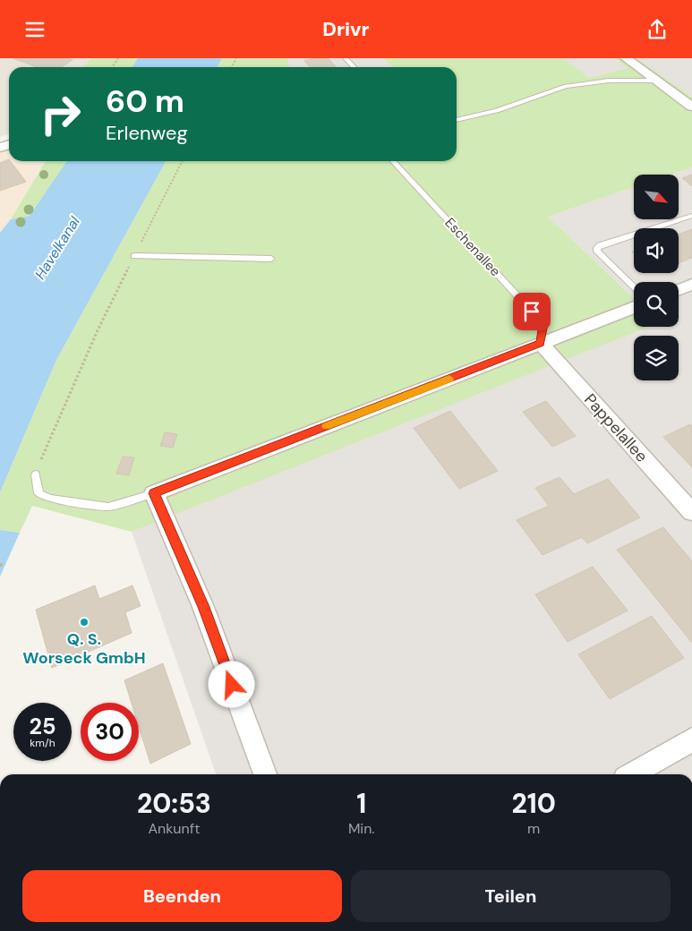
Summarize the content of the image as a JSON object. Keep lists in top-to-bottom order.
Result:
{
  "streets": {
    "street": ["Pappelallee"],
    "lane": ["Eschenallee"]
  },
  "crossings": [
    ["Eschenallee", "Pappelallee"]
  ],
  "water": ["Havelkanal"],
  "places": ["Q. S. Worseck GmbH"],
  "north": "bottom right",
  "page": {
    "header": "Drivr",
    "turn": ["60 m", "Erlenweg"],
    "speed": "25 km/h",
    "limit": "30",
    "eta": [
      "20:53",
      "Ankunft",
      "1",
      "Min.",
      "210",
      "m"
    ],
    "buttons": ["Beenden", "Teilen"]
  }
}
